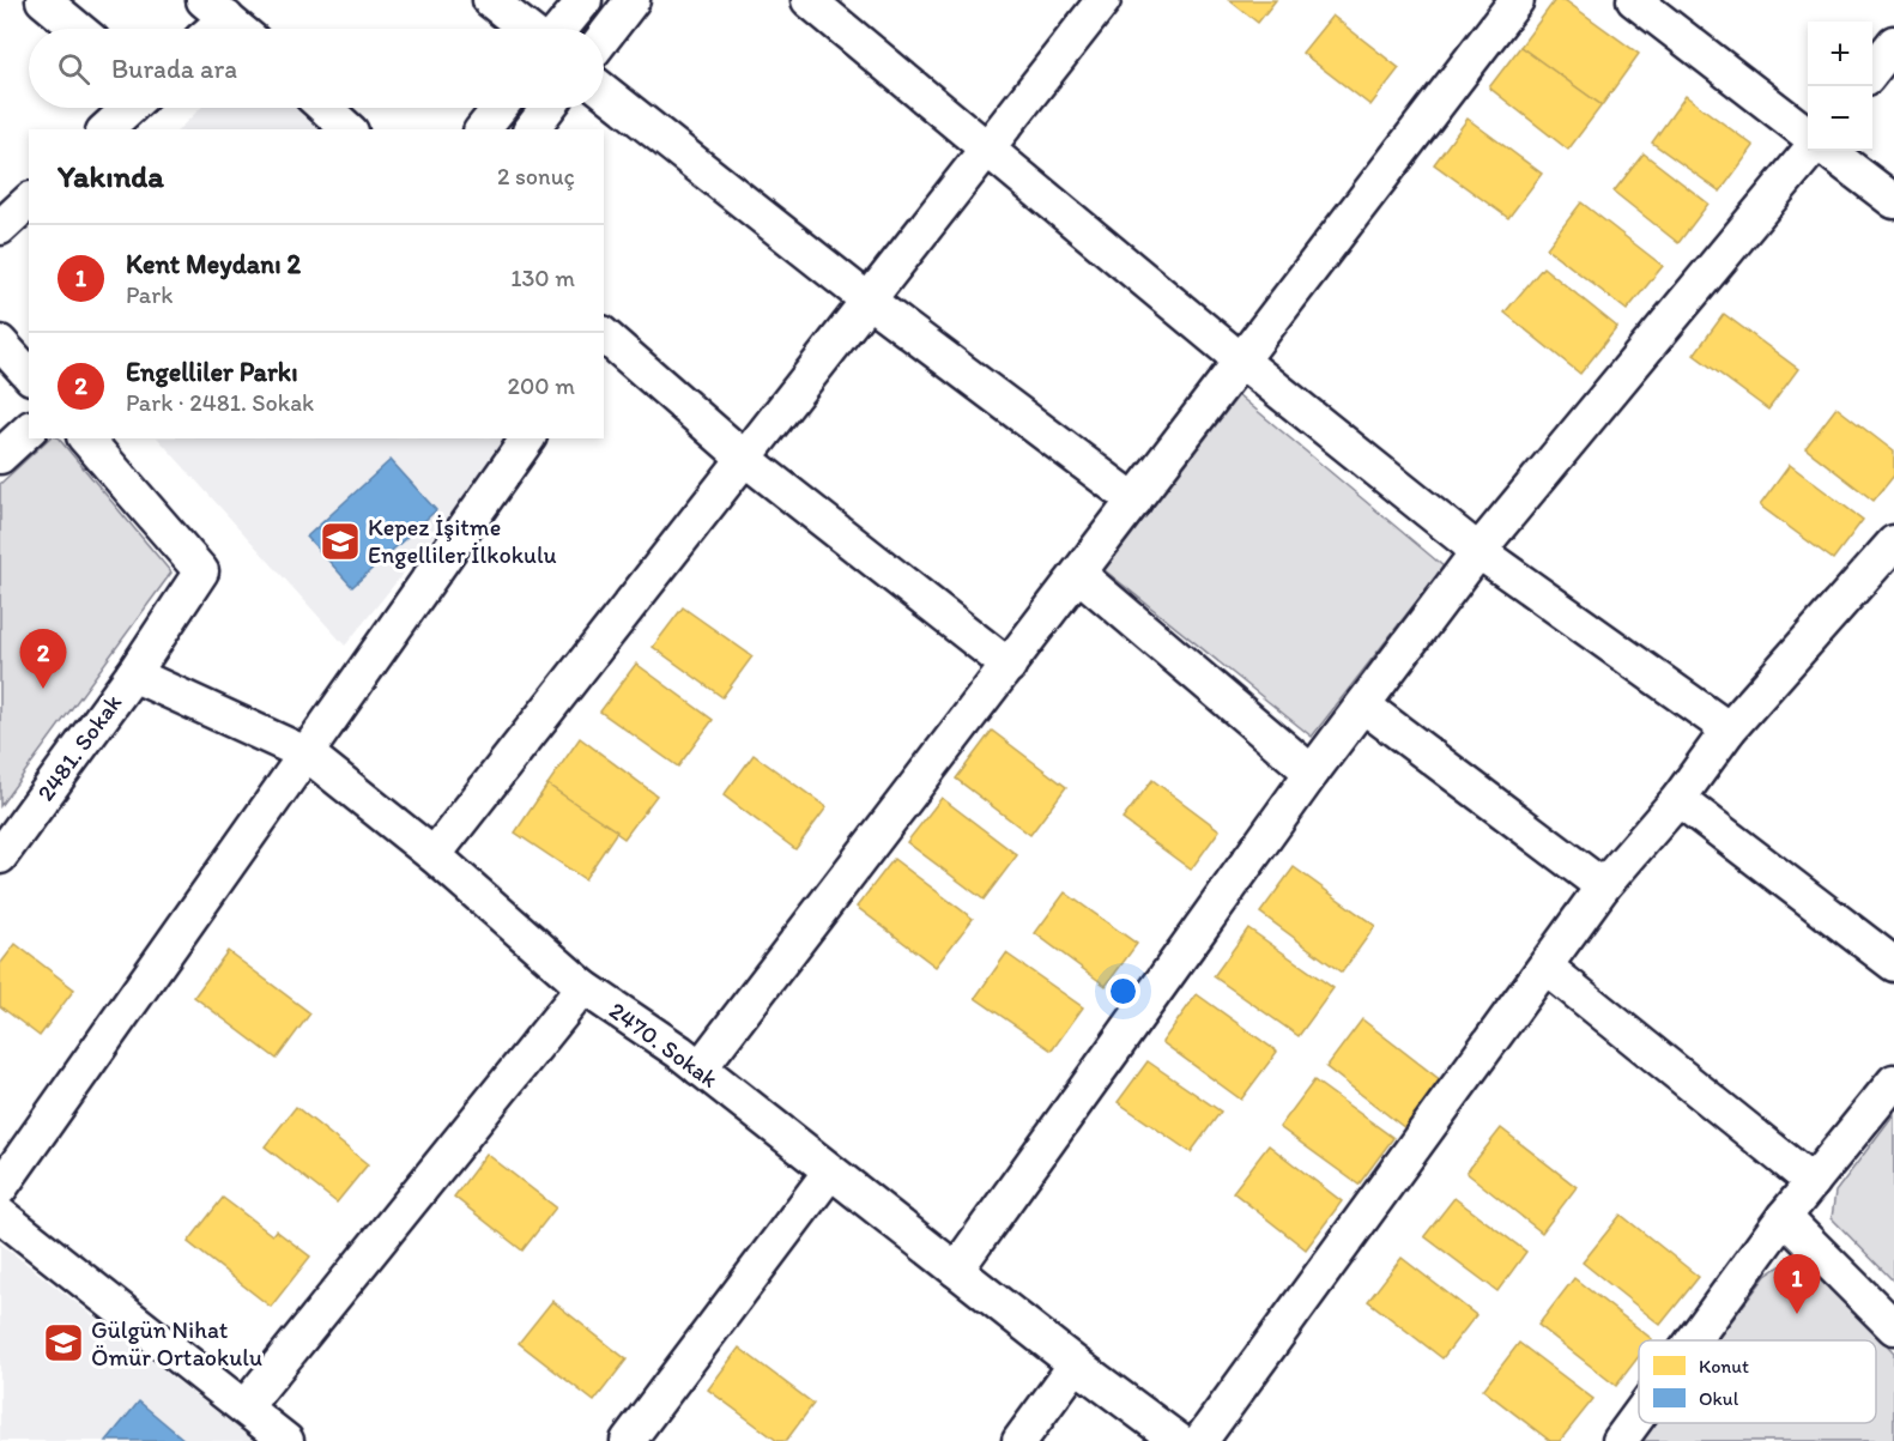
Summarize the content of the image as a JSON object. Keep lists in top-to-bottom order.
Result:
{
  "streets": {
    "street": ["2481. Sokak", "2470. Sokak"]
  },
  "crossings": [
    ["2481. Sokak", "2470. Sokak"]
  ],
  "places": {
    "school or university": ["Kepez İşitme Engelliler İlkokulu", "Gülgün Nihat Ömür Ortaokulu"]
  },
  "legend": ["Konut", "Okul"],
  "page": {
    "map_buttons": ["+", "−"],
    "search": "Burada ara",
    "heading": ["Yakında", "2 sonuç"],
    "list": [
      {
        "mark": "1",
        "name": "Kent Meydanı 2",
        "note": "Park",
        "value": "130 m"
      },
      {
        "mark": "2",
        "name": "Engelliler Parkı",
        "note": "Park · 2481. Sokak",
        "value": "200 m"
      }
    ],
    "pins": ["2", "1"]
  }
}
